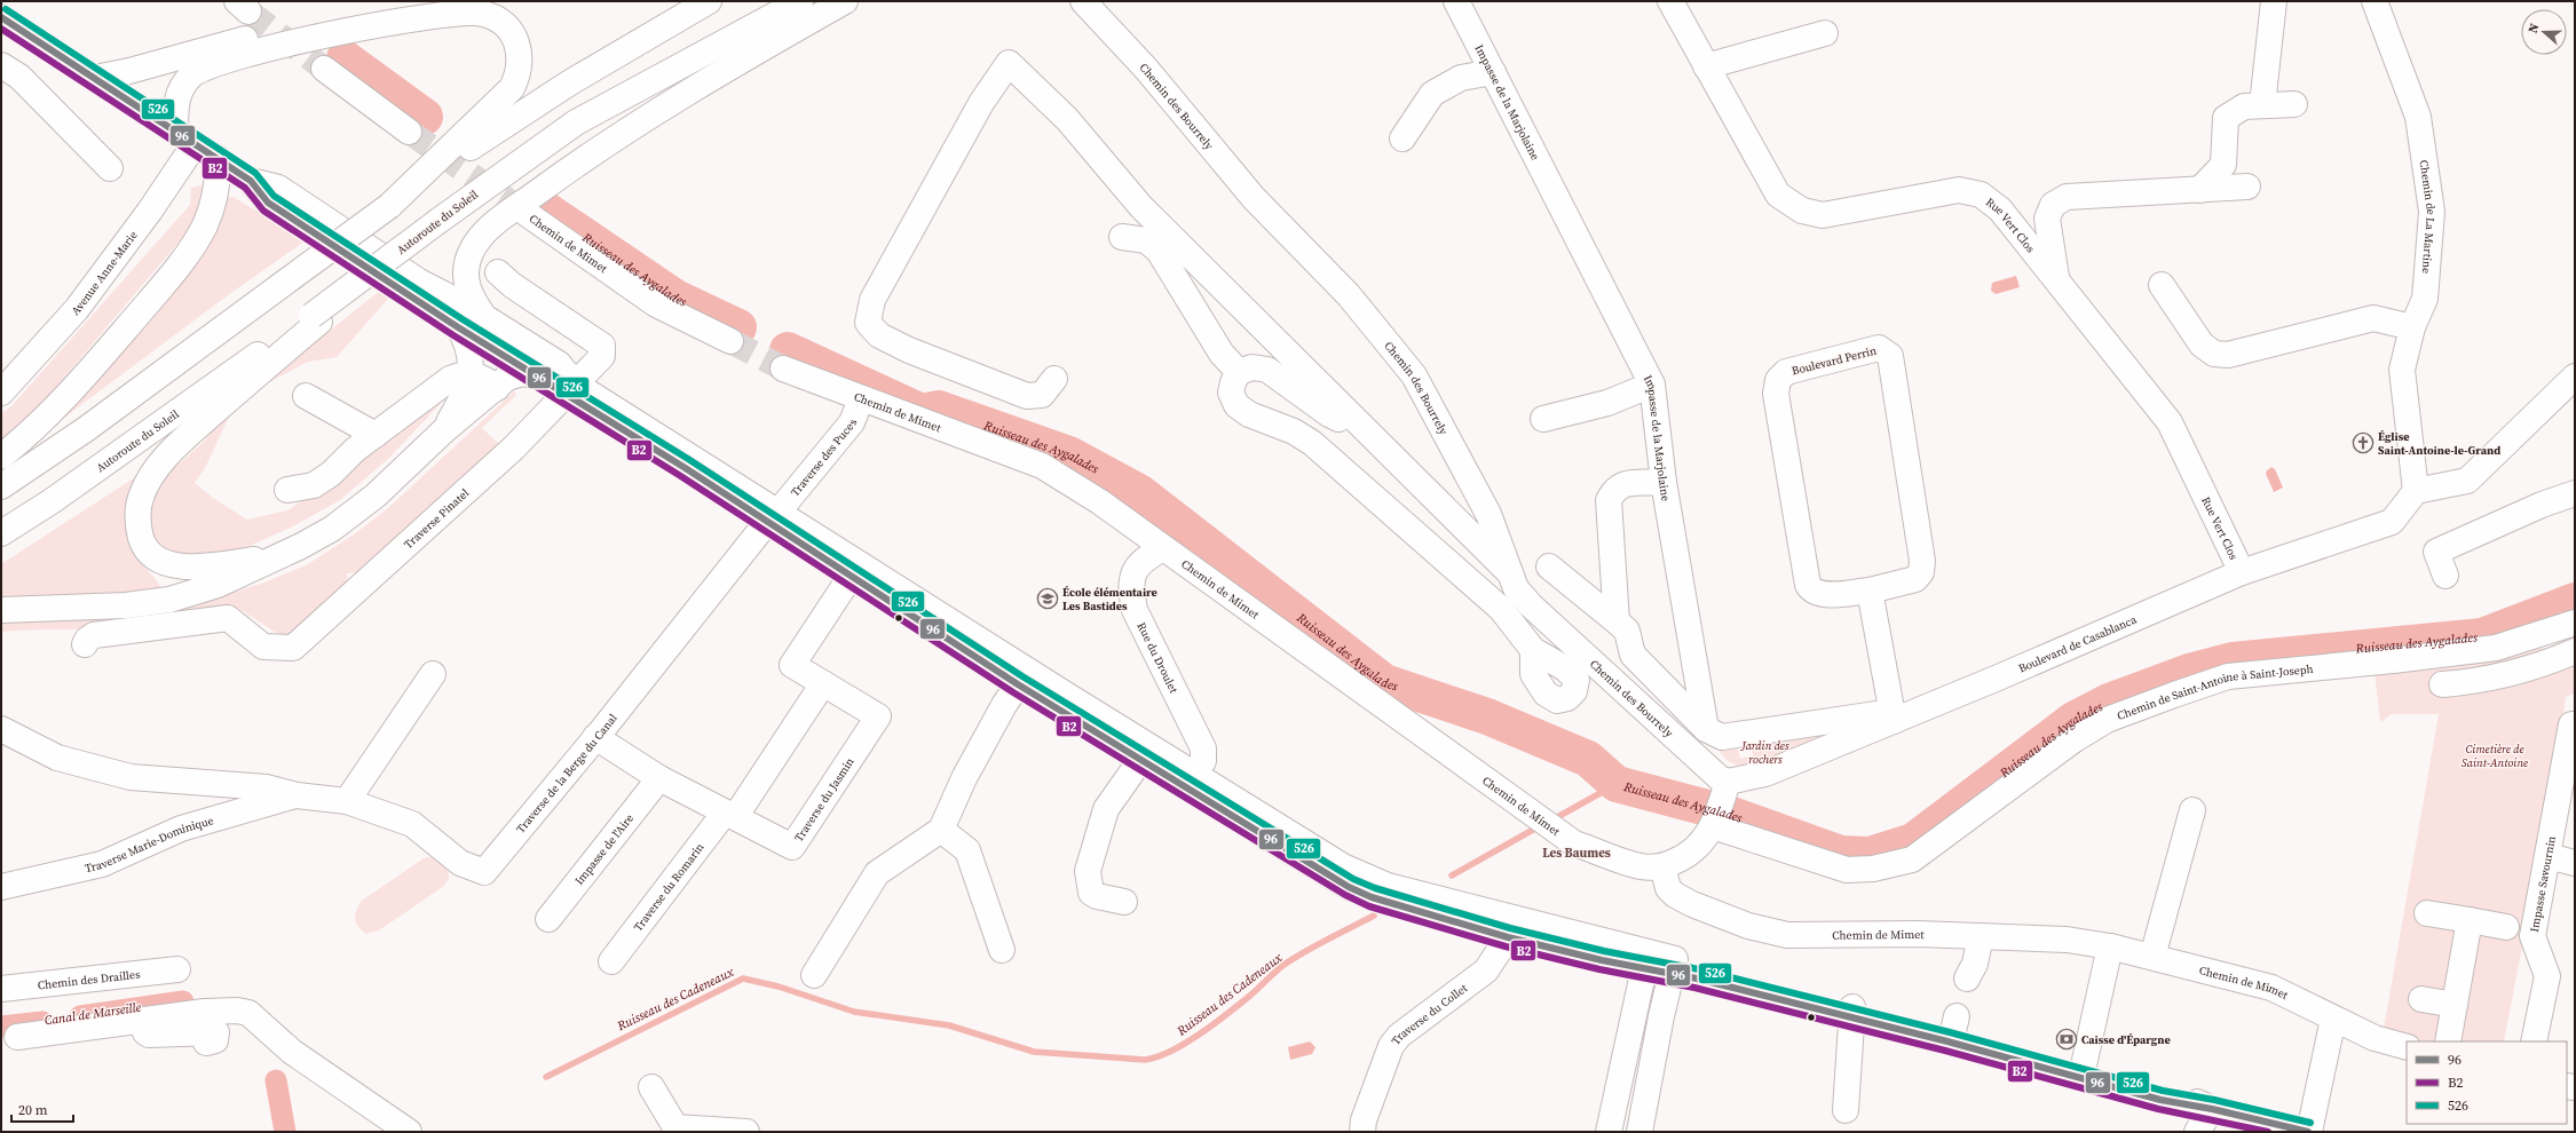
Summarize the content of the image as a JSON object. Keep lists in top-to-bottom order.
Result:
{
  "streets": {
    "main road": [
      "Impasse de la Marjolaine",
      "Chemin des Bourrely",
      "Chemin de La Martine",
      "Autoroute du Soleil",
      "Rue Vert Clos",
      "Chemin de Mimet",
      "Avenue Anne-Marie",
      "Boulevard Perrin",
      "Traverse des Puces",
      "Traverse Pinatel",
      "Boulevard de Casablanca",
      "Rue du Droulet",
      "Chemin de Saint-Antoine à Saint-Joseph",
      "Traverse de la Berge du Canal",
      "Traverse du Jasmin",
      "Traverse Marie-Dominique",
      "Impasse de l'Aire",
      "Impasse Savournin",
      "Traverse du Romarin",
      "Chemin des Drailles",
      "Traverse du Collet"
    ]
  },
  "crossings": [
    ["Chemin des Bourrely", "Boulevard de Casablanca"],
    ["Chemin de La Martine", "Boulevard de Casablanca"],
    ["Rue Vert Clos", "Boulevard de Casablanca"],
    ["Chemin de Mimet", "Traverse des Puces"],
    ["Chemin de Mimet", "Rue du Droulet"],
    ["Traverse des Puces", "Traverse de la Berge du Canal"],
    ["Traverse de la Berge du Canal", "Traverse du Jasmin"],
    ["Traverse de la Berge du Canal", "Traverse Marie-Dominique"],
    ["Traverse du Jasmin", "Impasse de l'Aire"],
    ["Traverse du Jasmin", "Traverse du Romarin"]
  ],
  "districts": ["Les Baumes"],
  "water": ["Ruisseau des Aygalades", "Ruisseau des Cadeneaux", "Canal de Marseille"],
  "parks": ["Jardin des rochers", "Cimetière de Saint-Antoine"],
  "places": {
    "church": ["Église Saint-Antoine-le-Grand"],
    "school or university": ["École élémentaire Les Bastides"],
    "bank": ["Caisse d'Épargne"]
  },
  "lines": ["transit line 526", "transit line 96", "transit line B2"],
  "legend": ["96", "B2", "526"],
  "scale_bar": "20 m",
  "north": "left"
}
